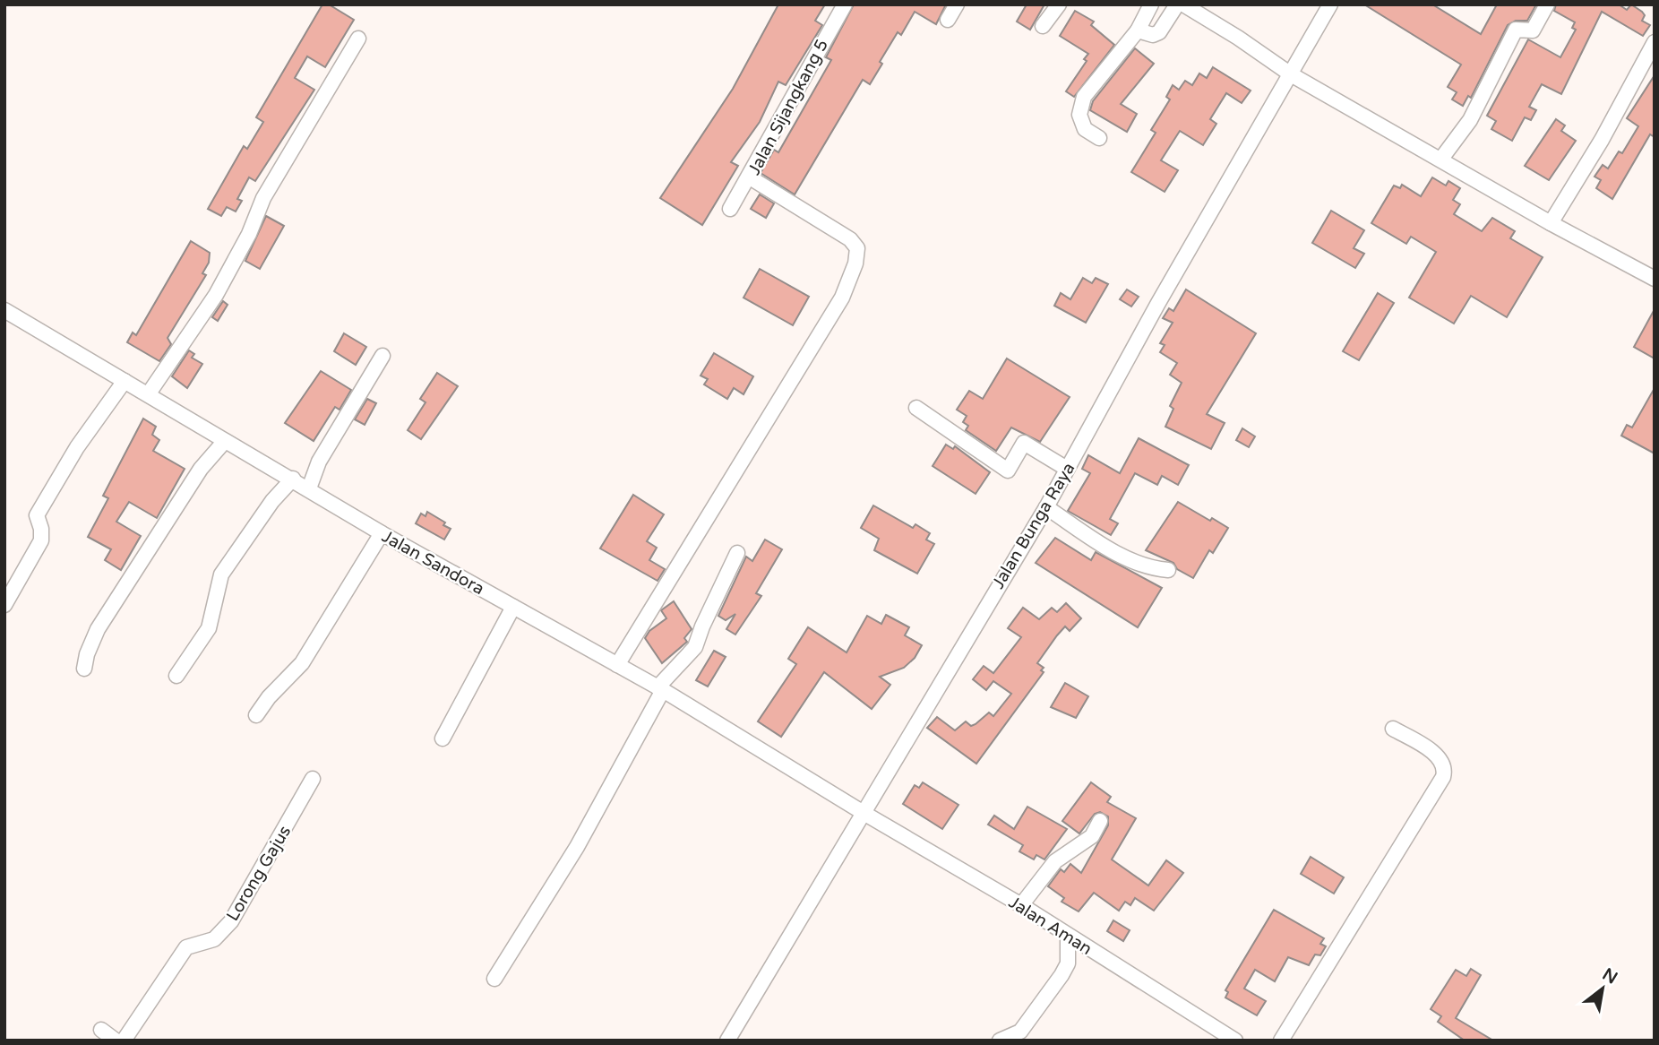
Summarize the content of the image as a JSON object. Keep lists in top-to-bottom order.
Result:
{
  "streets": {
    "street": [
      "Jalan Sijangkang 5",
      "Jalan Bunga Raya",
      "Jalan Sandora",
      "Lorong Gajus",
      "Jalan Aman"
    ]
  },
  "crossings": [
    ["Jalan Bunga Raya", "Jalan Sandora"],
    ["Jalan Bunga Raya", "Jalan Aman"],
    ["Jalan Sandora", "Jalan Aman"]
  ],
  "north": "top right"
}
